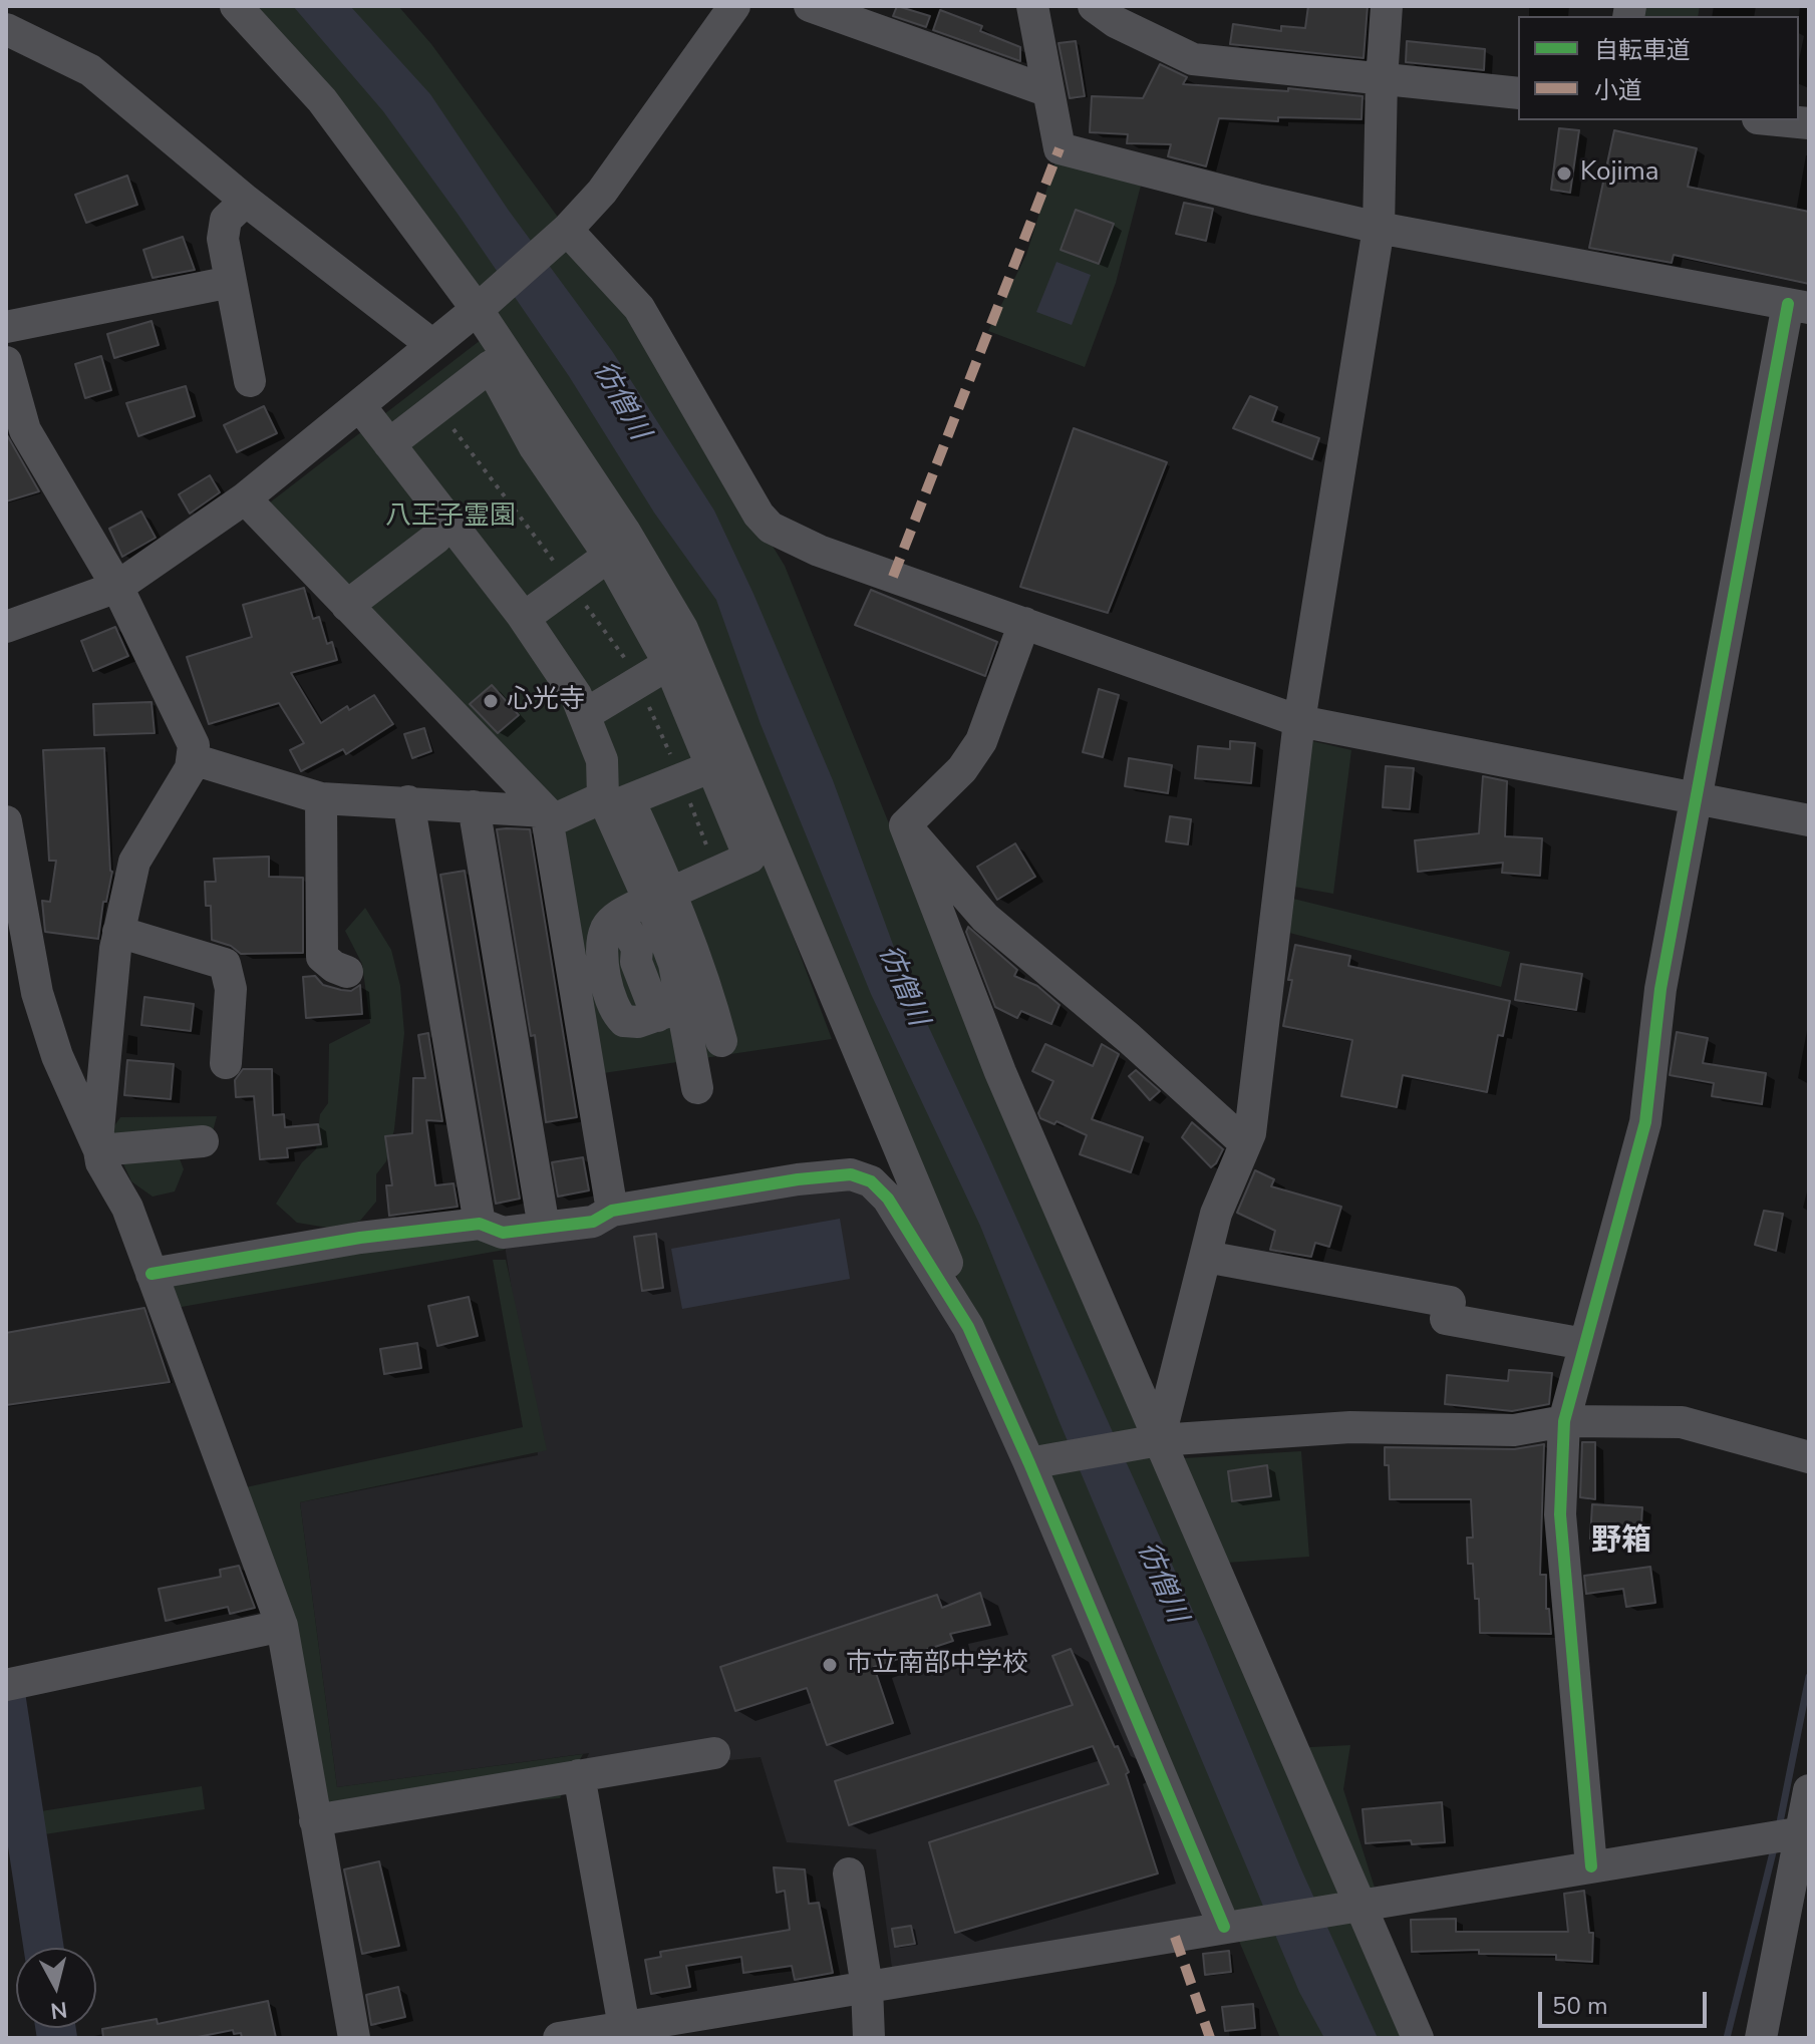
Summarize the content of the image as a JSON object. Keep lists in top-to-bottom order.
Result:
{
  "districts": ["野箱"],
  "water": ["彷僧川"],
  "parks": ["八王子霊園"],
  "places": ["Kojima", "心光寺", "市立南部中学校"],
  "legend": ["自転車道", "小道"],
  "scale_bar": "50 m",
  "north": "bottom"
}
